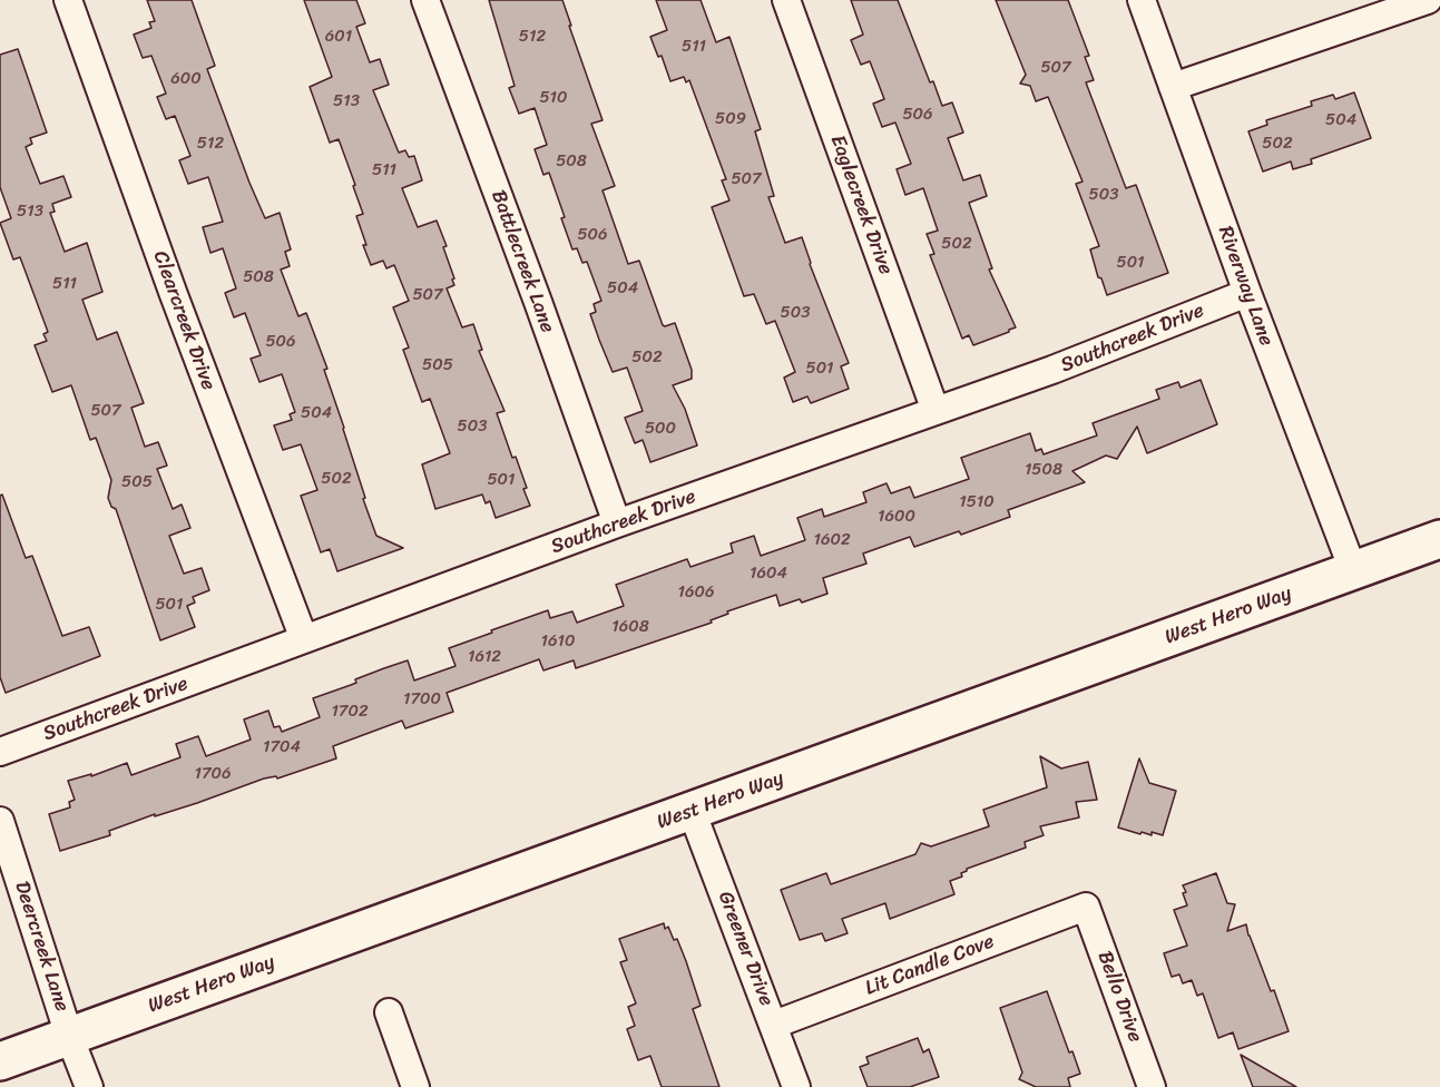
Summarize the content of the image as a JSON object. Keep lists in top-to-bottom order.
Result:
{
  "streets": {
    "main road": ["West Hero Way"],
    "street": [
      "Eaglecreek Drive",
      "Battlecreek Lane",
      "Riverway Lane",
      "Clearcreek Drive",
      "Southcreek Drive",
      "Deercreek Lane",
      "Greener Drive",
      "Lit Candle Cove",
      "Bello Drive"
    ]
  },
  "crossings": [
    ["Eaglecreek Drive", "Southcreek Drive"],
    ["Battlecreek Lane", "Southcreek Drive"],
    ["Riverway Lane", "Southcreek Drive"],
    ["Riverway Lane", "West Hero Way"],
    ["Clearcreek Drive", "Southcreek Drive"],
    ["West Hero Way", "Deercreek Lane"],
    ["West Hero Way", "Greener Drive"],
    ["Greener Drive", "Lit Candle Cove"],
    ["Lit Candle Cove", "Bello Drive"]
  ],
  "house_numbers": [
    "601",
    "512",
    "511",
    "507",
    "600",
    "510",
    "513",
    "506",
    "509",
    "504",
    "512",
    "502",
    "508",
    "511",
    "507",
    "503",
    "513",
    "506",
    "502",
    "501",
    "508",
    "511",
    "504",
    "507",
    "503",
    "506",
    "502",
    "505",
    "501",
    "507",
    "504",
    "503",
    "500",
    "1508",
    "502",
    "501",
    "505",
    "1510",
    "1600",
    "1602",
    "1604",
    "1606",
    "501",
    "1608",
    "1610",
    "1612",
    "1700",
    "1702",
    "1704",
    "1706"
  ]
}
